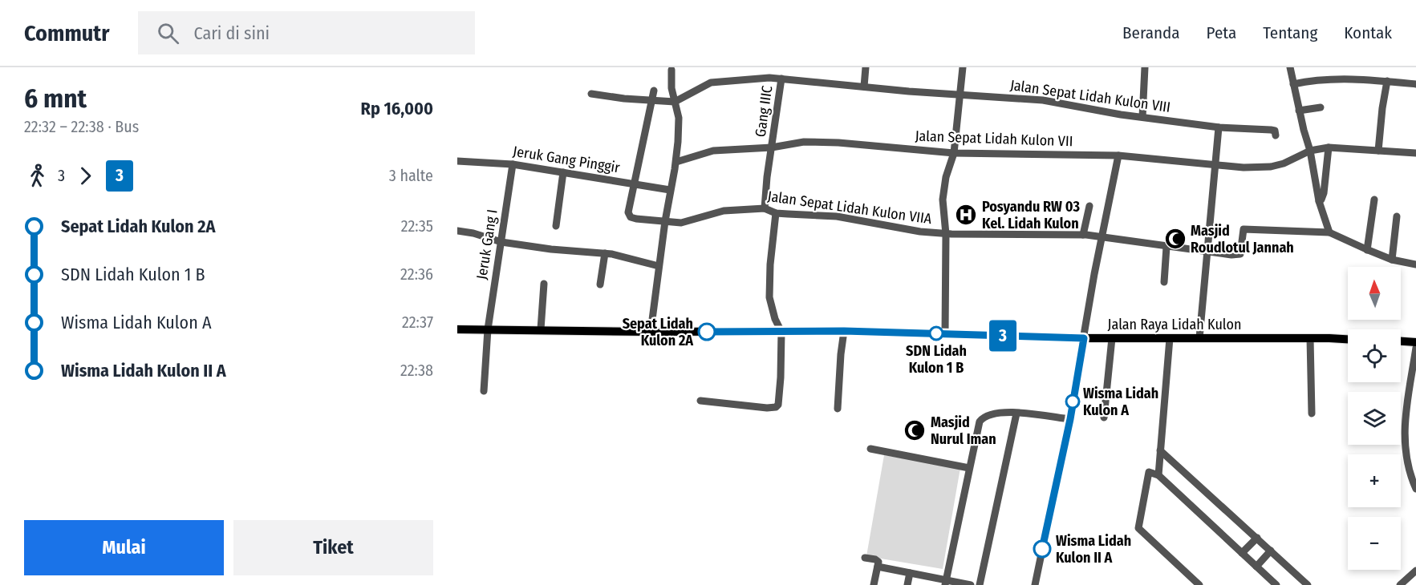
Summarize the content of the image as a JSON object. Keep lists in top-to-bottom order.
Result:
{
  "streets": {
    "main road": ["Jalan Raya Lidah Kulon"],
    "street": [
      "Jalan Sepat Lidah Kulon VIII",
      "Gang IIIC",
      "Jalan Sepat Lidah Kulon VII",
      "Jeruk Gang Pinggir",
      "Jalan Sepat Lidah Kulon VIIA",
      "Jeruk Gang I"
    ]
  },
  "crossings": [
    ["Jalan Sepat Lidah Kulon VIII", "Gang IIIC"],
    ["Gang IIIC", "Jalan Sepat Lidah Kulon VII"],
    ["Gang IIIC", "Jalan Sepat Lidah Kulon VIIA"],
    ["Jeruk Gang Pinggir", "Jalan Sepat Lidah Kulon VIIA"],
    ["Jeruk Gang Pinggir", "Jeruk Gang I"],
    ["Jeruk Gang I", "Jalan Raya Lidah Kulon"]
  ],
  "places": {
    "hospital": ["Posyandu RW 03 Kel. Lidah Kulon"],
    "mosque": ["Masjid Roudlotul Jannah", "Masjid Nurul Iman"],
    "other": [
      "Sepat Lidah Kulon 2A",
      "SDN Lidah Kulon 1 B",
      "Wisma Lidah Kulon A",
      "Wisma Lidah Kulon II A"
    ]
  },
  "lines": ["bus line 3"],
  "north": "top",
  "page": {
    "header": "Commutr",
    "search": "Cari di sini",
    "nav": [
      "Beranda",
      "Peta",
      "Tentang",
      "Kontak"
    ],
    "heading": ["6 mnt", "22:32 – 22:38 · Bus", "Rp 16,000"],
    "on_map": "3",
    "legs": ["3", "3", "3 halte"],
    "list": [
      {
        "name": "Sepat Lidah Kulon 2A",
        "value": "22:35"
      },
      {
        "name": "SDN Lidah Kulon 1 B",
        "value": "22:36"
      },
      {
        "name": "Wisma Lidah Kulon A",
        "value": "22:37"
      },
      {
        "name": "Wisma Lidah Kulon II A",
        "value": "22:38"
      }
    ],
    "map_buttons": ["+", "−"],
    "buttons": ["Mulai", "Tiket"]
  }
}
